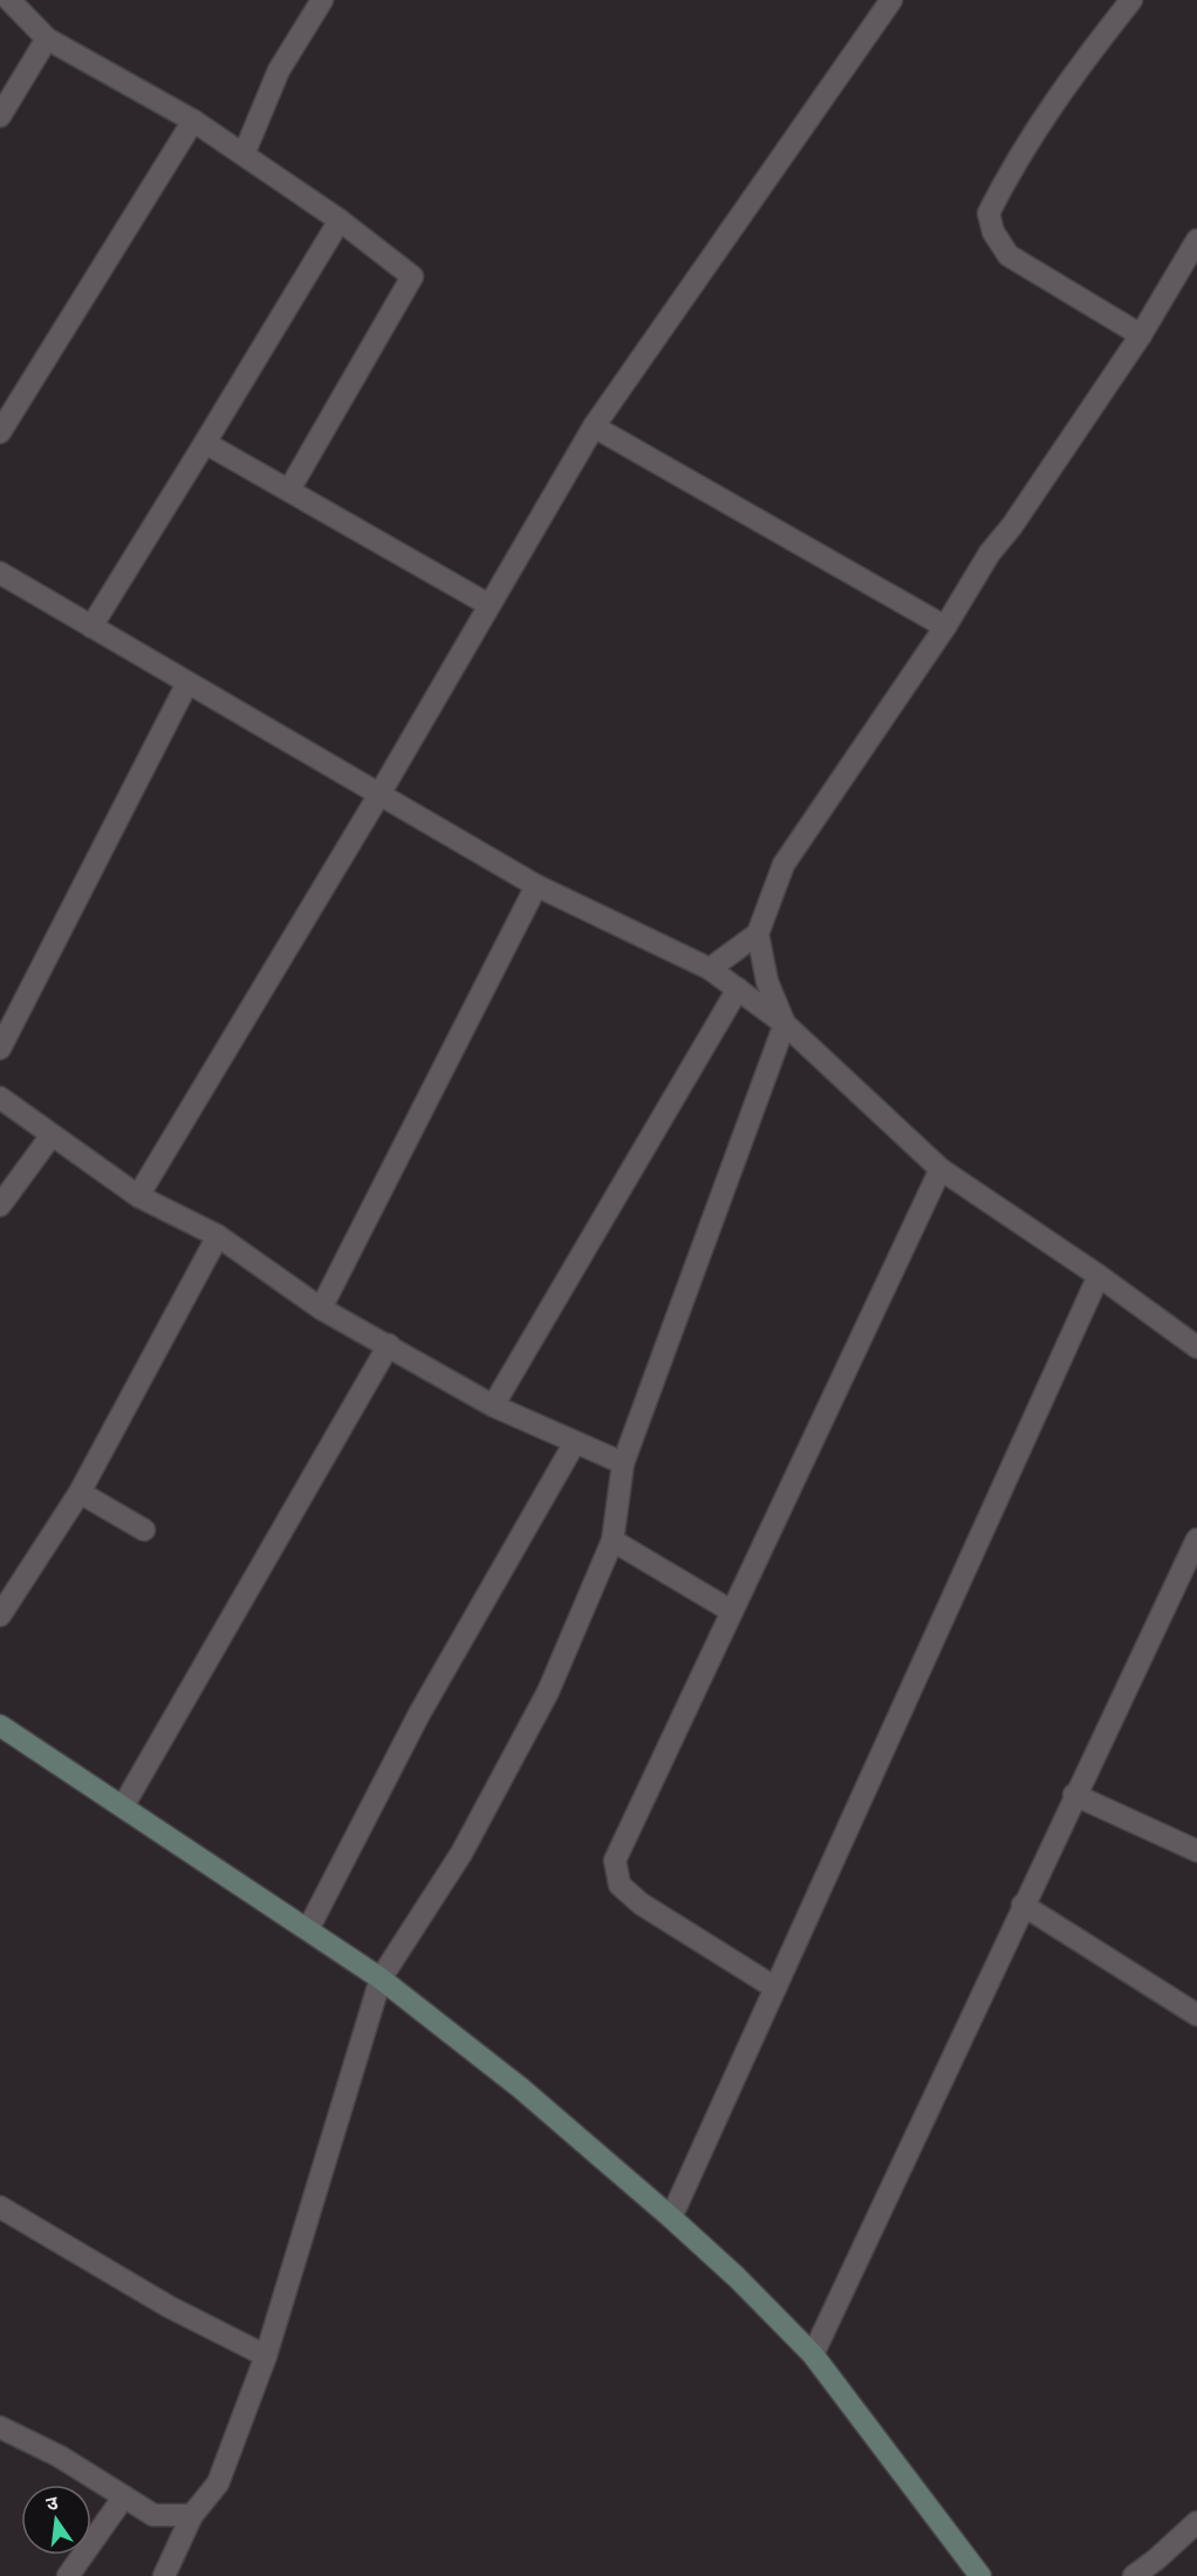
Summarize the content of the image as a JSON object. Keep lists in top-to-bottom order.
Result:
{
  "north": "top"
}
